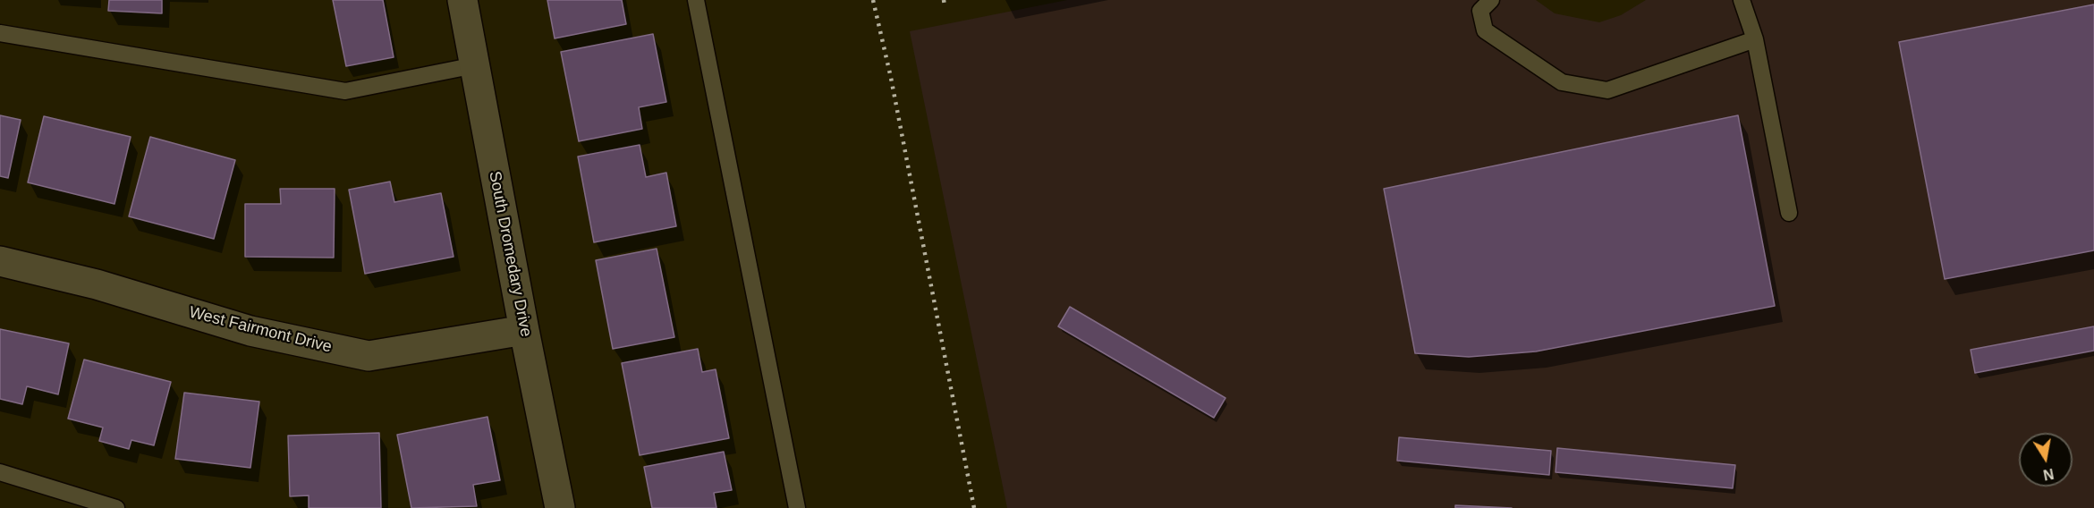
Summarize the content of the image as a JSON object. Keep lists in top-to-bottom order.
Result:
{
  "streets": {
    "street": ["South Dromedary Drive", "West Fairmont Drive"]
  },
  "crossings": [
    ["South Dromedary Drive", "West Fairmont Drive"]
  ],
  "north": "bottom"
}
